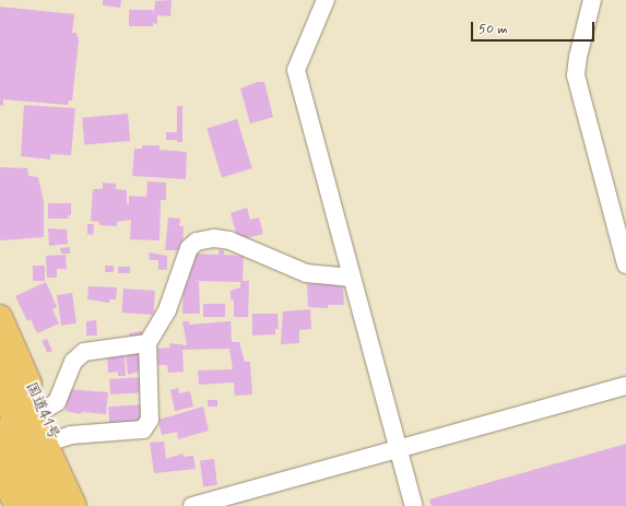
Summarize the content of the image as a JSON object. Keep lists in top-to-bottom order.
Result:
{
  "streets": {
    "highway": ["国道41号"]
  },
  "scale_bar": "50 m"
}
